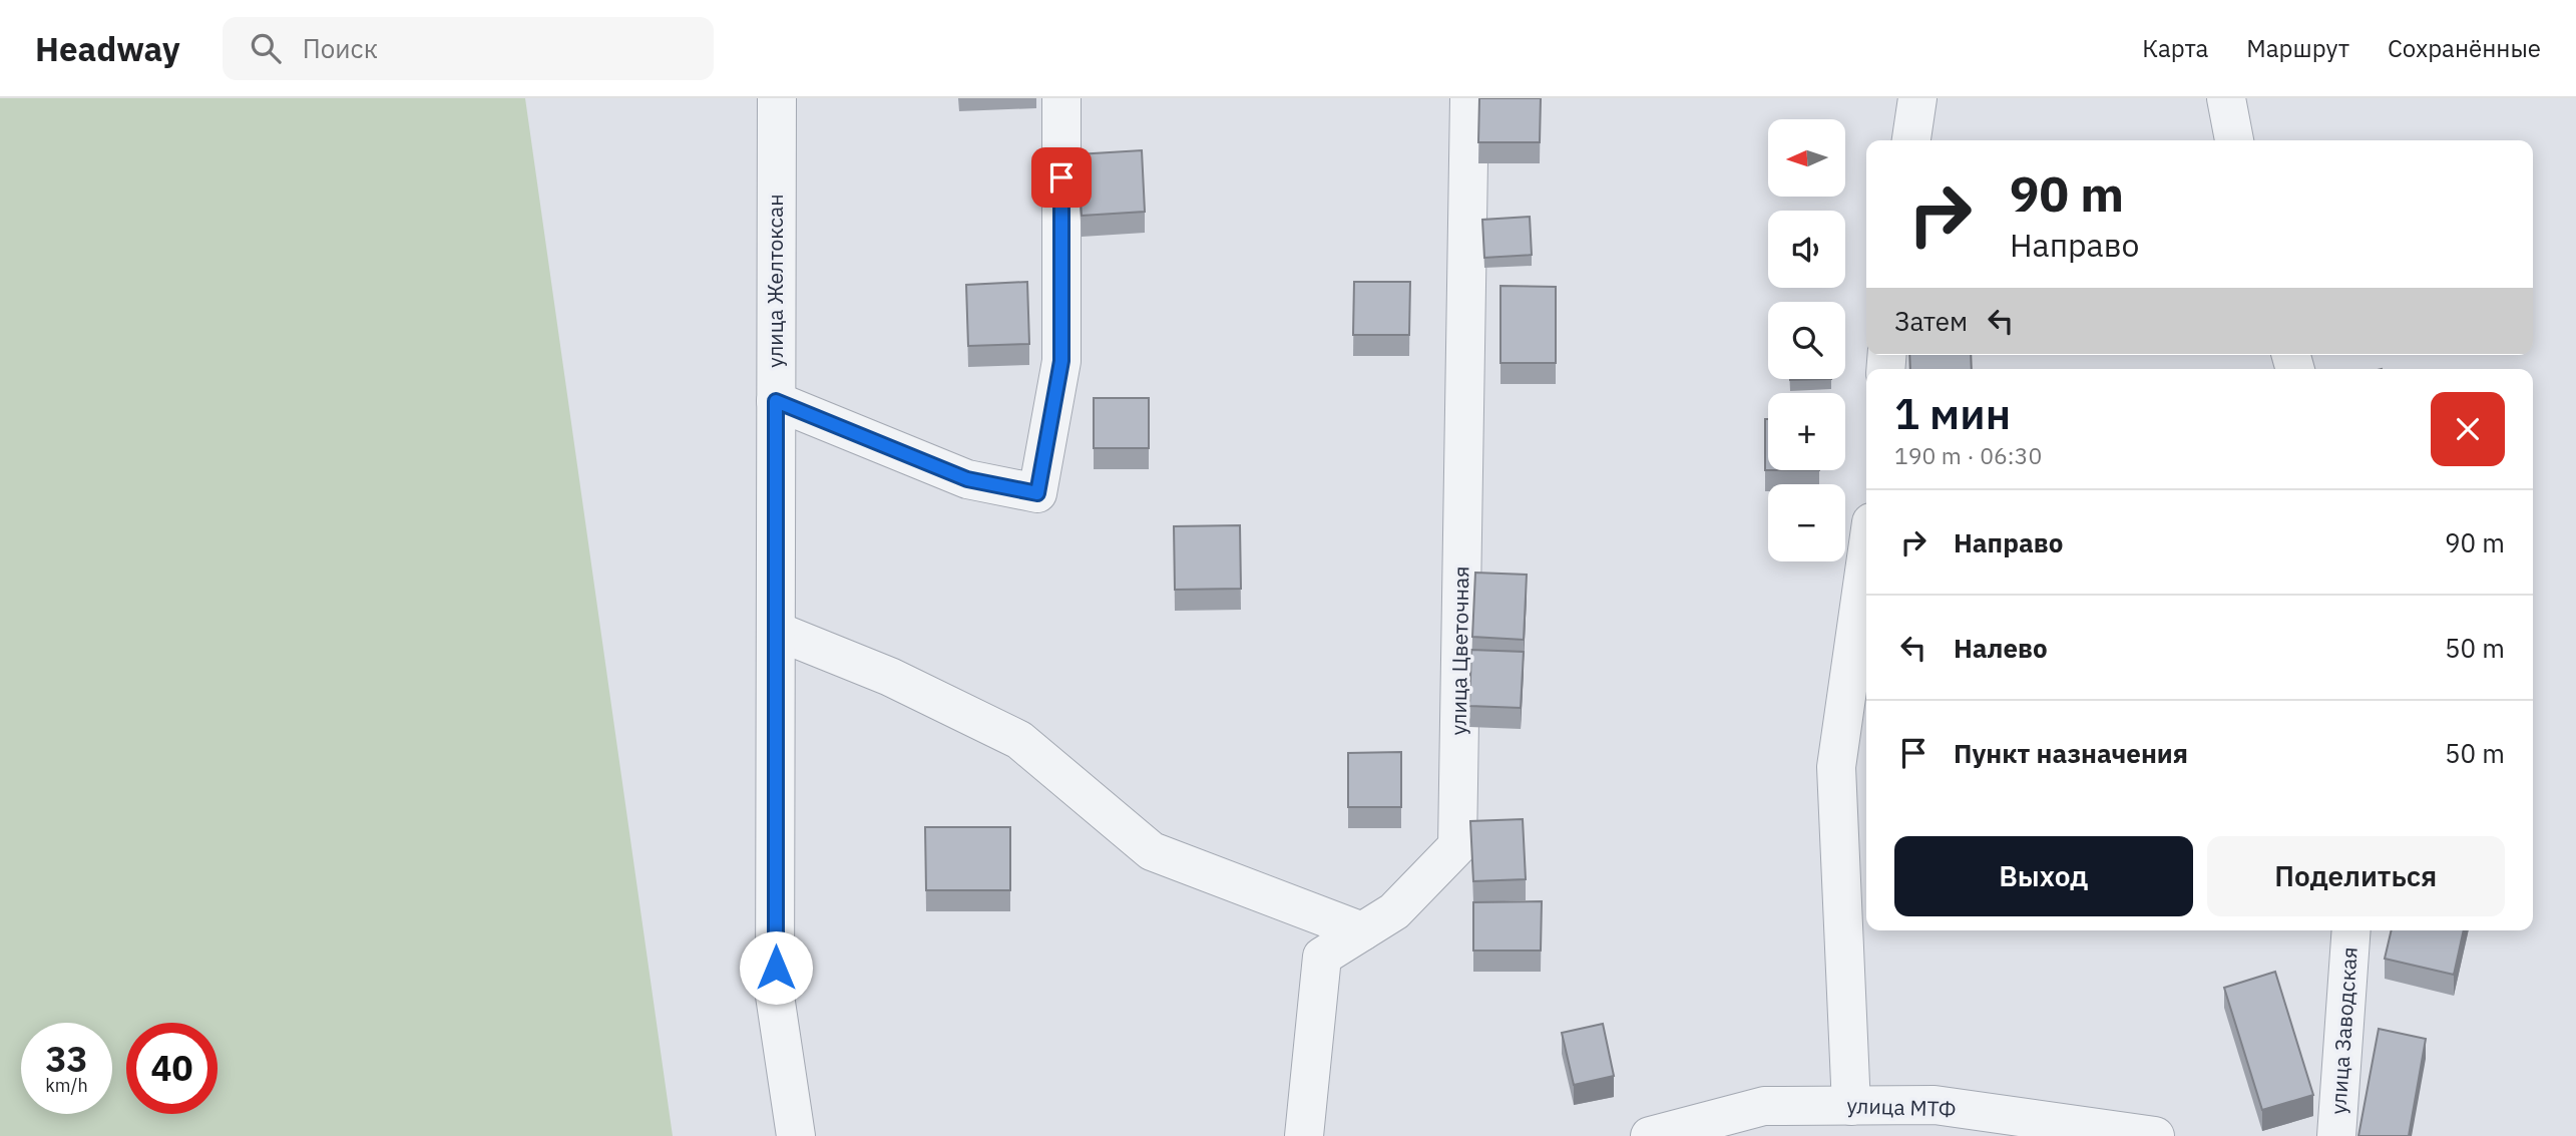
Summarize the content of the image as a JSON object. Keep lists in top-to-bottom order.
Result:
{
  "streets": {
    "street": [
      "улица Желтоксан",
      "улица Цветочная",
      "улица Заводская",
      "улица МТФ"
    ]
  },
  "north": "left",
  "page": {
    "header": "Headway",
    "search": "Поиск",
    "nav": ["Карта", "Маршрут", "Сохранённые"],
    "map_buttons": ["+", "−"],
    "turn": ["90 m", "Направо"],
    "then": "Затем",
    "heading": ["1 мин", "190 m · 06:30"],
    "list": [
      {
        "name": "Направо",
        "value": "90 m"
      },
      {
        "name": "Налево",
        "value": "50 m"
      },
      {
        "name": "Пункт назначения",
        "value": "50 m"
      }
    ],
    "buttons": ["Выход", "Поделиться"],
    "speed": "33 km/h",
    "limit": "40"
  }
}
